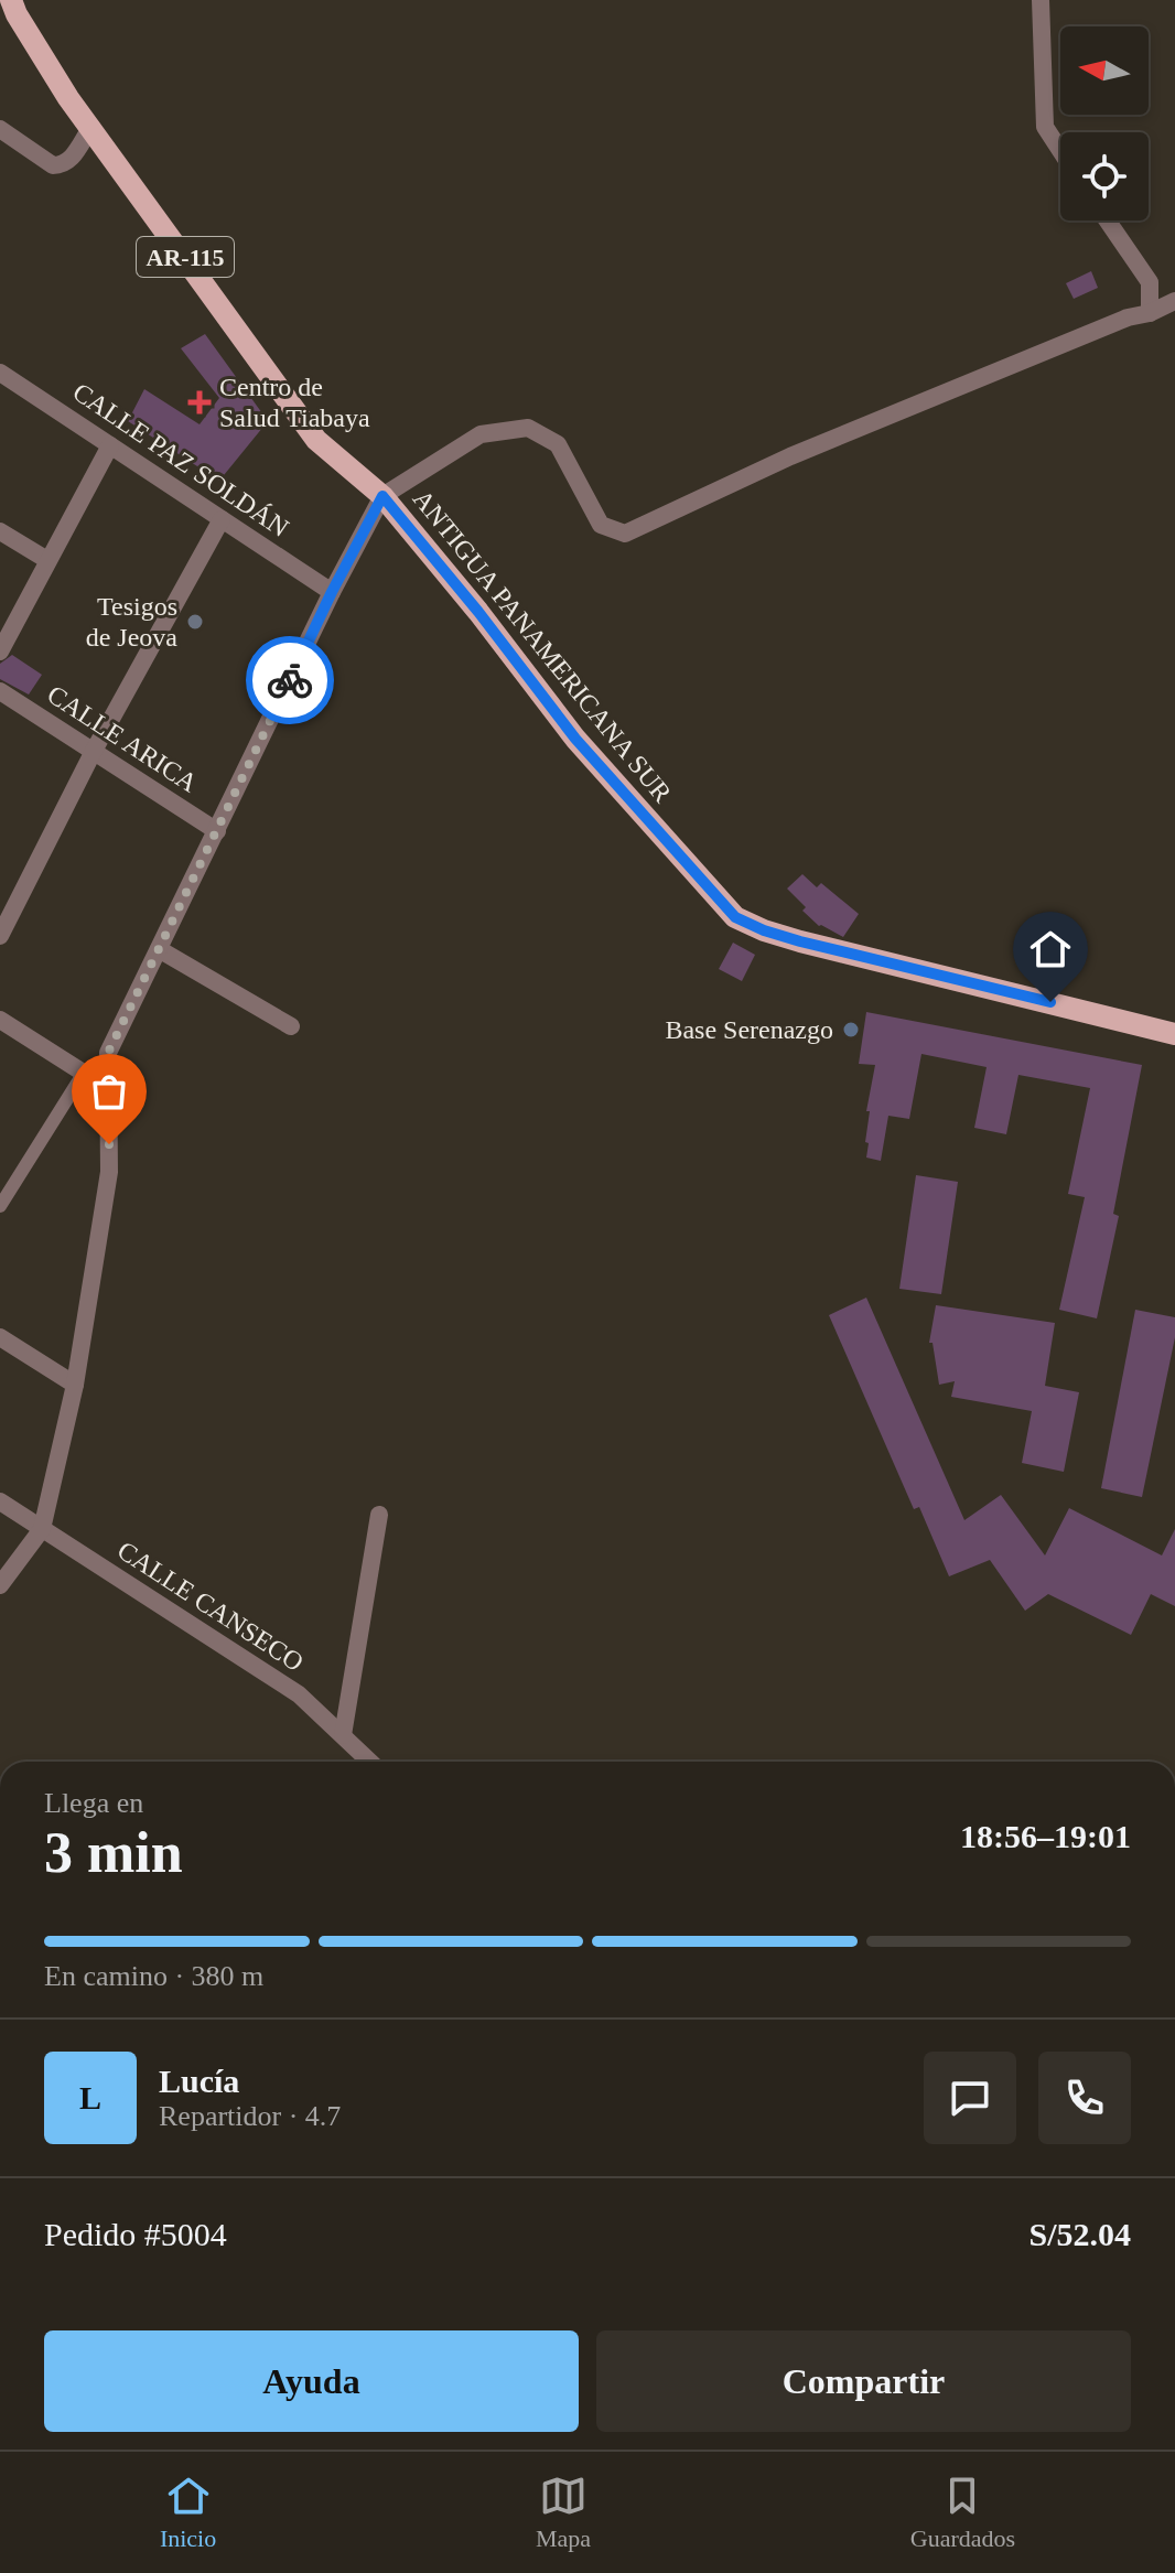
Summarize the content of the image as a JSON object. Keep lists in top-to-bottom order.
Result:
{
  "streets": {
    "main road": ["AR-115", "ANTIGUA PANAMERICANA SUR"],
    "street": ["CALLE PAZ SOLDÁN", "CALLE ARICA", "CALLE CANSECO"]
  },
  "places": {
    "health": ["Centro de Salud Tiabaya"],
    "other": ["Tesigos de Jeova", "Base Serenazgo"]
  },
  "north": "left",
  "page": {
    "heading": ["3 min", "Llega en", "18:56–19:01"],
    "panel": [
      "Lucía",
      "Repartidor · 4.7",
      "Pedido #5004",
      "S/52.04"
    ],
    "bar": "En camino · 380 m",
    "round": "L",
    "buttons": ["Ayuda", "Compartir"],
    "tabs": ["Inicio", "Mapa", "Guardados"]
  }
}
